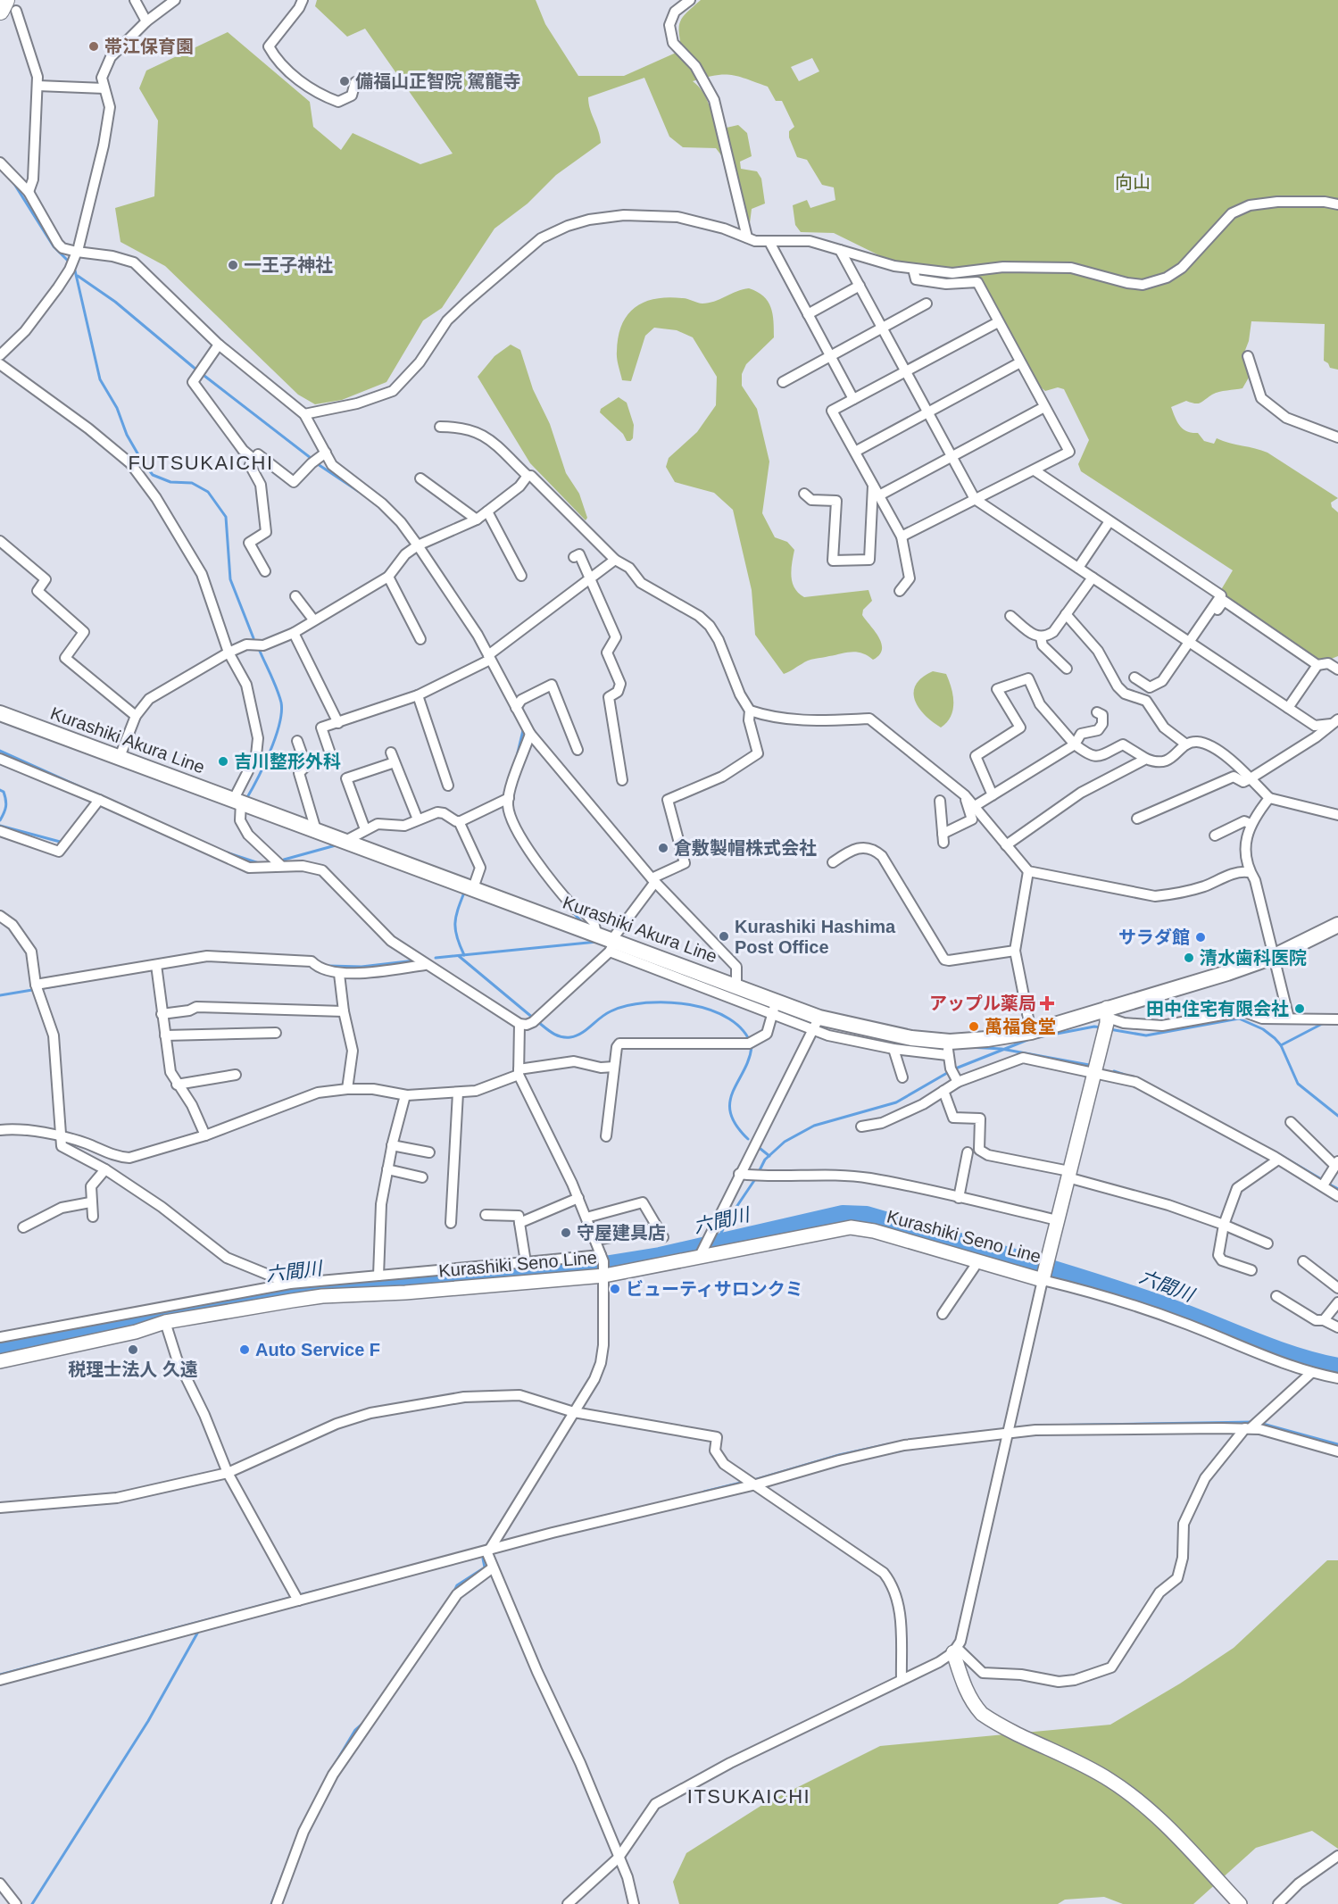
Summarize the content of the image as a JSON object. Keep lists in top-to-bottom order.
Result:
{
  "streets": {
    "main road": ["Kurashiki Akura Line", "Kurashiki Seno Line"]
  },
  "crossings": [
    ["Kurashiki Akura Line", "Kurashiki Seno Line"]
  ],
  "districts": ["FUTSUKAICHI", "ITSUKAICHI"],
  "water": ["六間川"],
  "parks": ["向山"],
  "places": {
    "other": [
      "帯江保育園",
      "備福山正智院 駕龍寺",
      "一王子神社",
      "吉川整形外科",
      "倉敷製帽株式会社",
      "Kurashiki Hashima Post Office",
      "サラダ館",
      "清水歯科医院",
      "田中住宅有限会社",
      "萬福食堂",
      "守屋建具店",
      "ビューティサロンクミ",
      "税理士法人 久遠",
      "Auto Service F"
    ],
    "health": ["アップル薬局"]
  }
}
